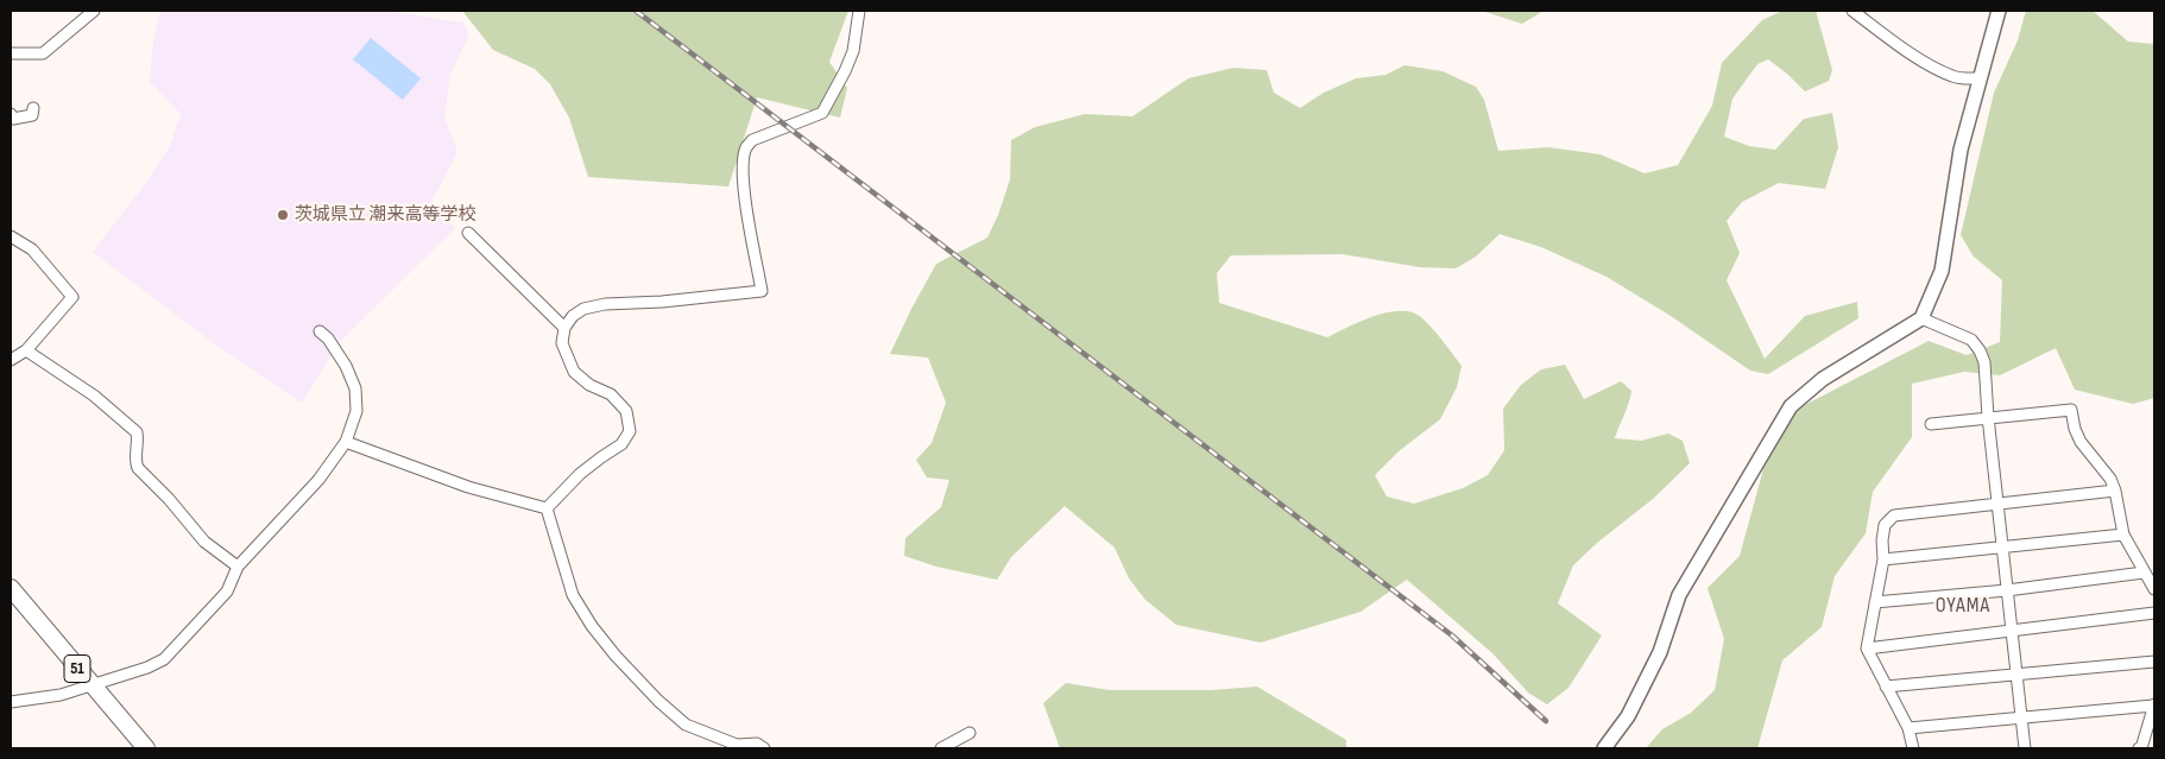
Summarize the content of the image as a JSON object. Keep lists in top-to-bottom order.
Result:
{
  "streets": {
    "highway": ["51"]
  },
  "districts": ["OYAMA"],
  "places": ["茨城県立 潮来高等学校"]
}
